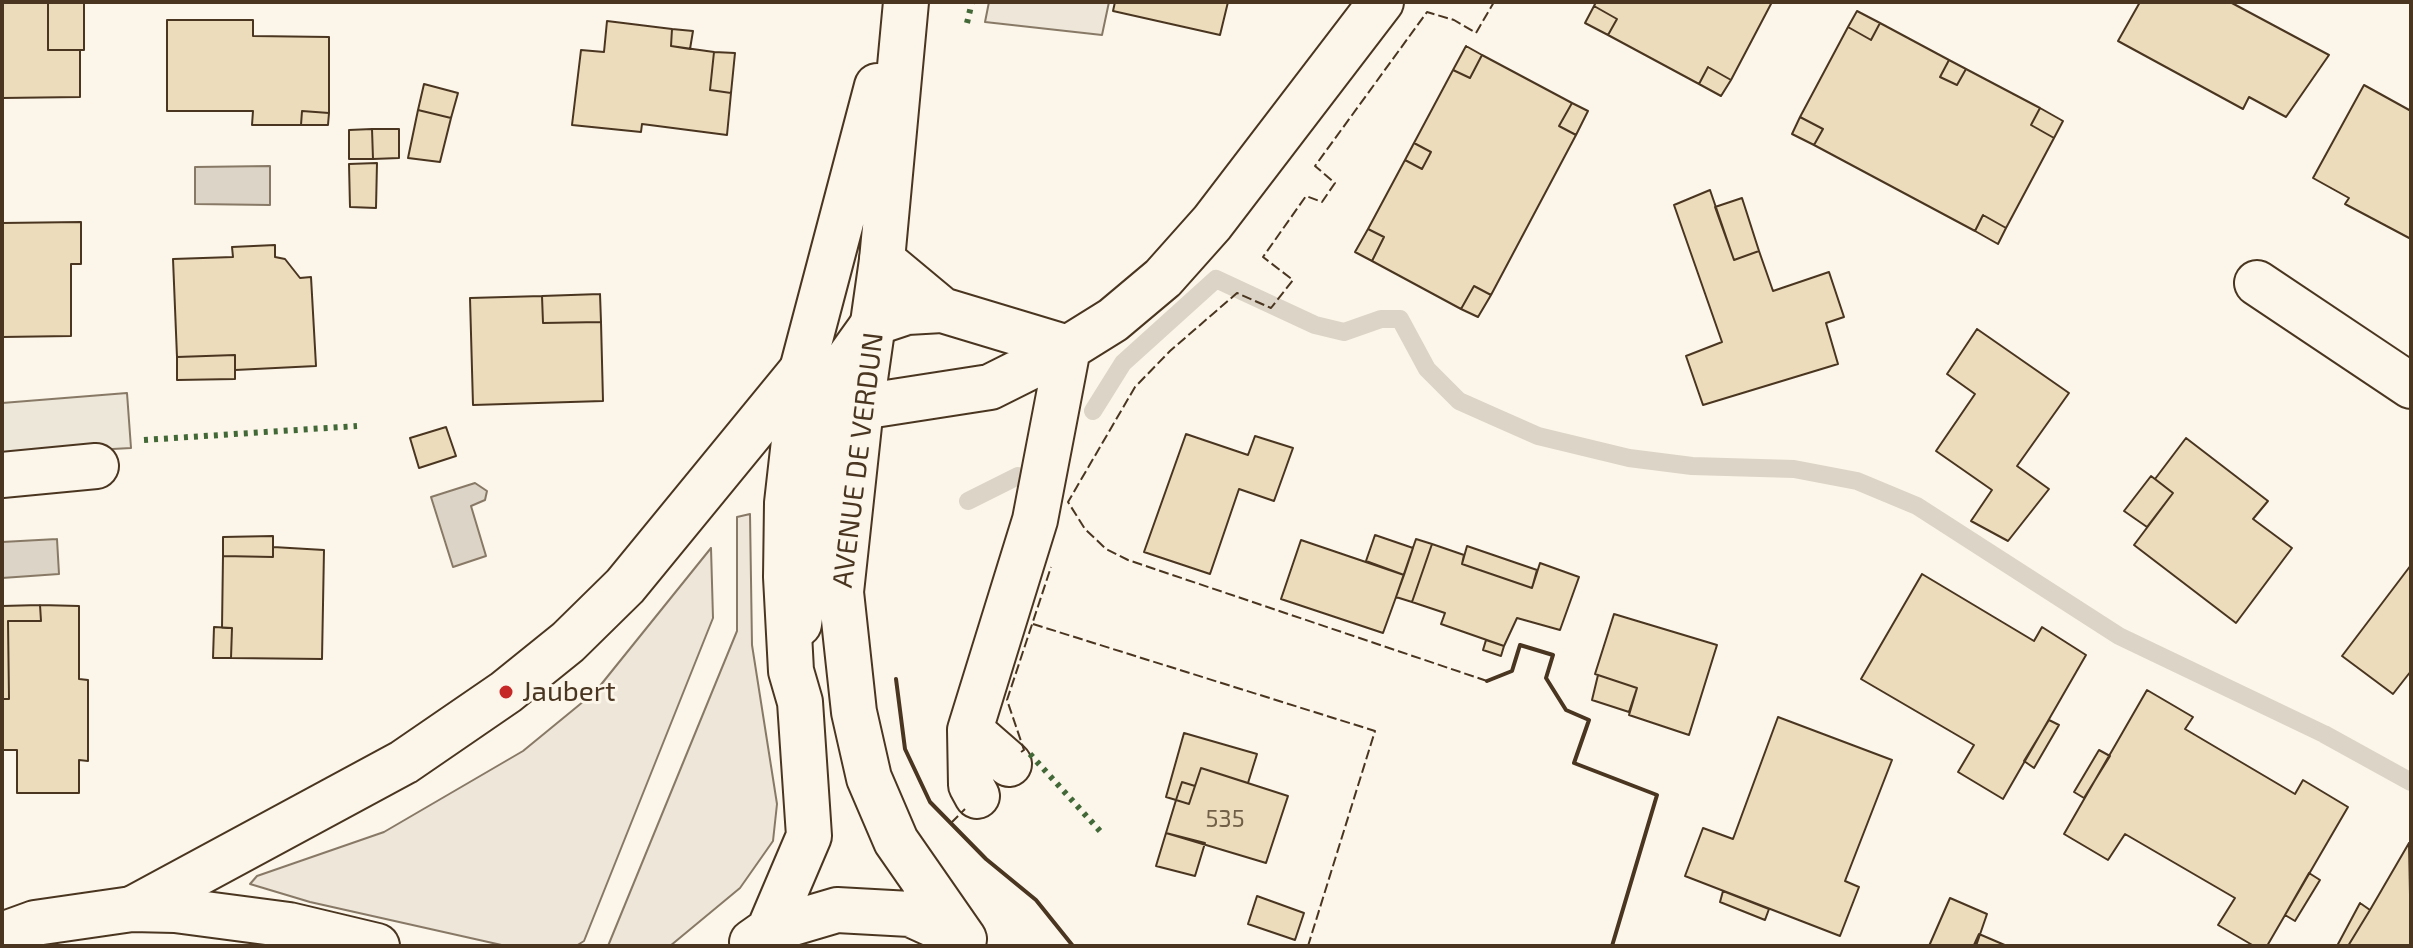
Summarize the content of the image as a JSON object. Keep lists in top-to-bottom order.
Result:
{
  "streets": {
    "street": ["AVENUE DE VERDUN"]
  },
  "places": ["Jaubert"],
  "house_numbers": ["535"]
}
